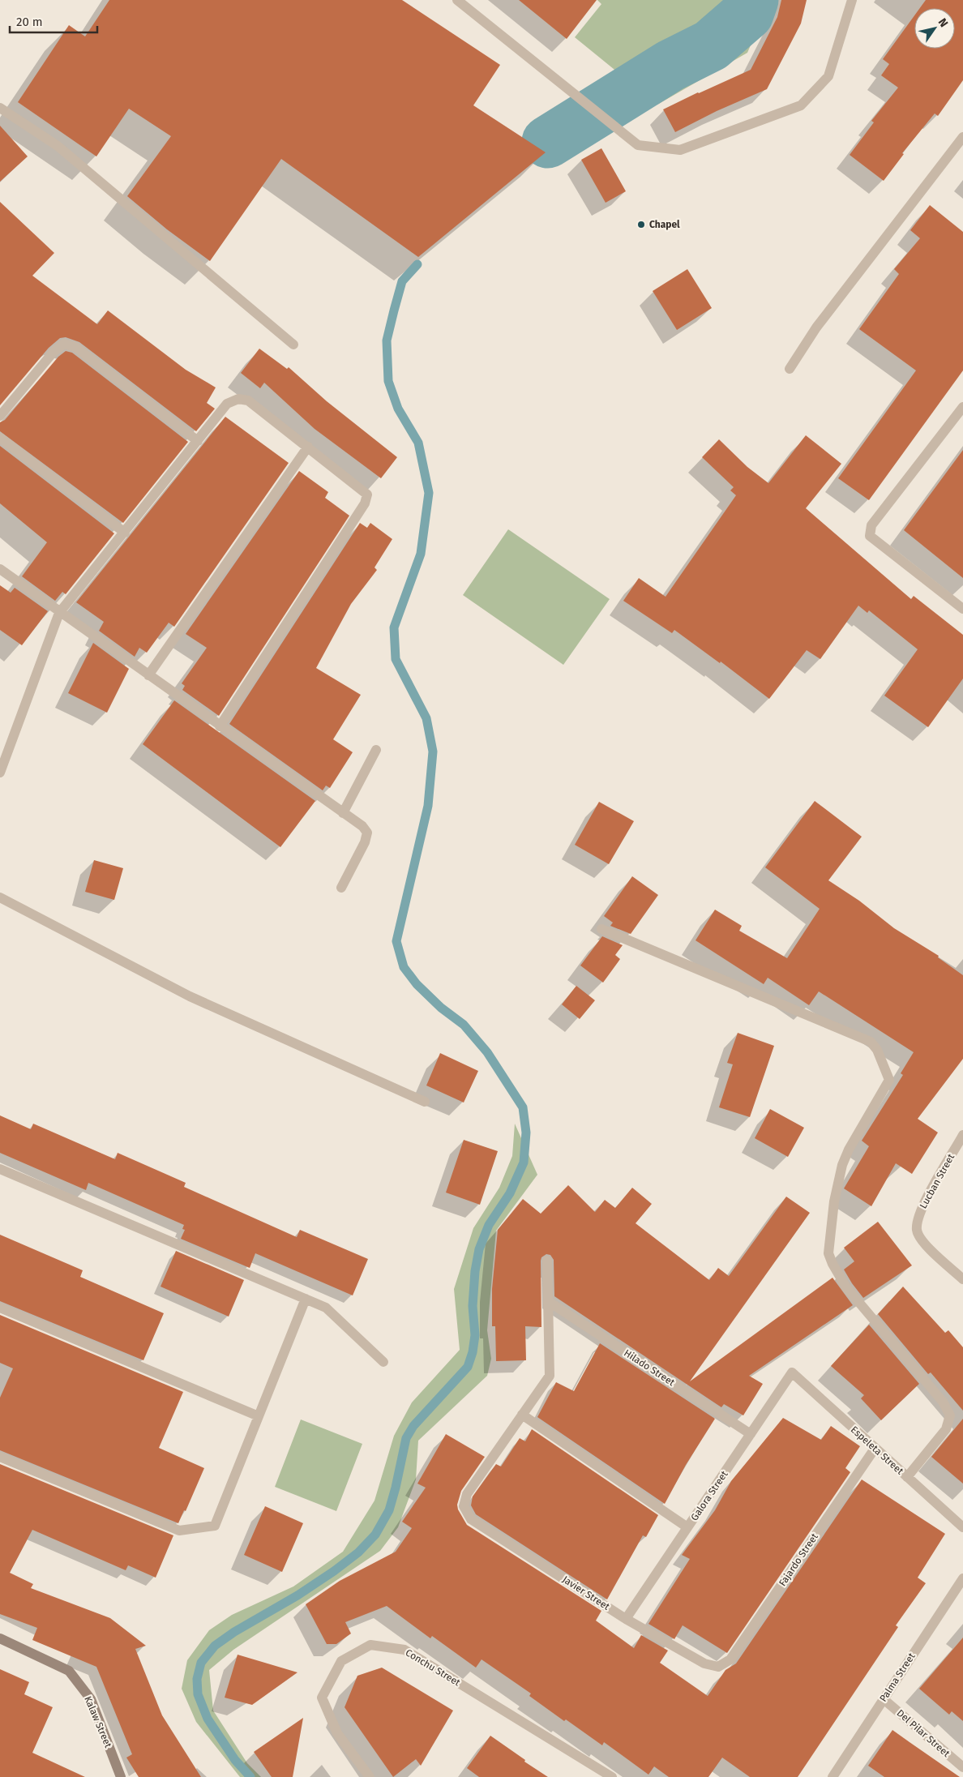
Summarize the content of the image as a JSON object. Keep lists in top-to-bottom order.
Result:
{
  "streets": {
    "main road": ["Kalaw Street"],
    "street": [
      "Lucban Street",
      "Hilado Street",
      "Espeleta Street",
      "Galora Street",
      "Fajardo Street",
      "Javier Street",
      "Conchu Street",
      "Palma Street",
      "Del Pilar Street"
    ]
  },
  "crossings": [
    ["Hilado Street", "Galora Street"],
    ["Espeleta Street", "Galora Street"],
    ["Espeleta Street", "Fajardo Street"],
    ["Galora Street", "Javier Street"],
    ["Fajardo Street", "Javier Street"],
    ["Palma Street", "Del Pilar Street"]
  ],
  "places": ["Chapel"],
  "scale_bar": "20 m",
  "north": "top right"
}
